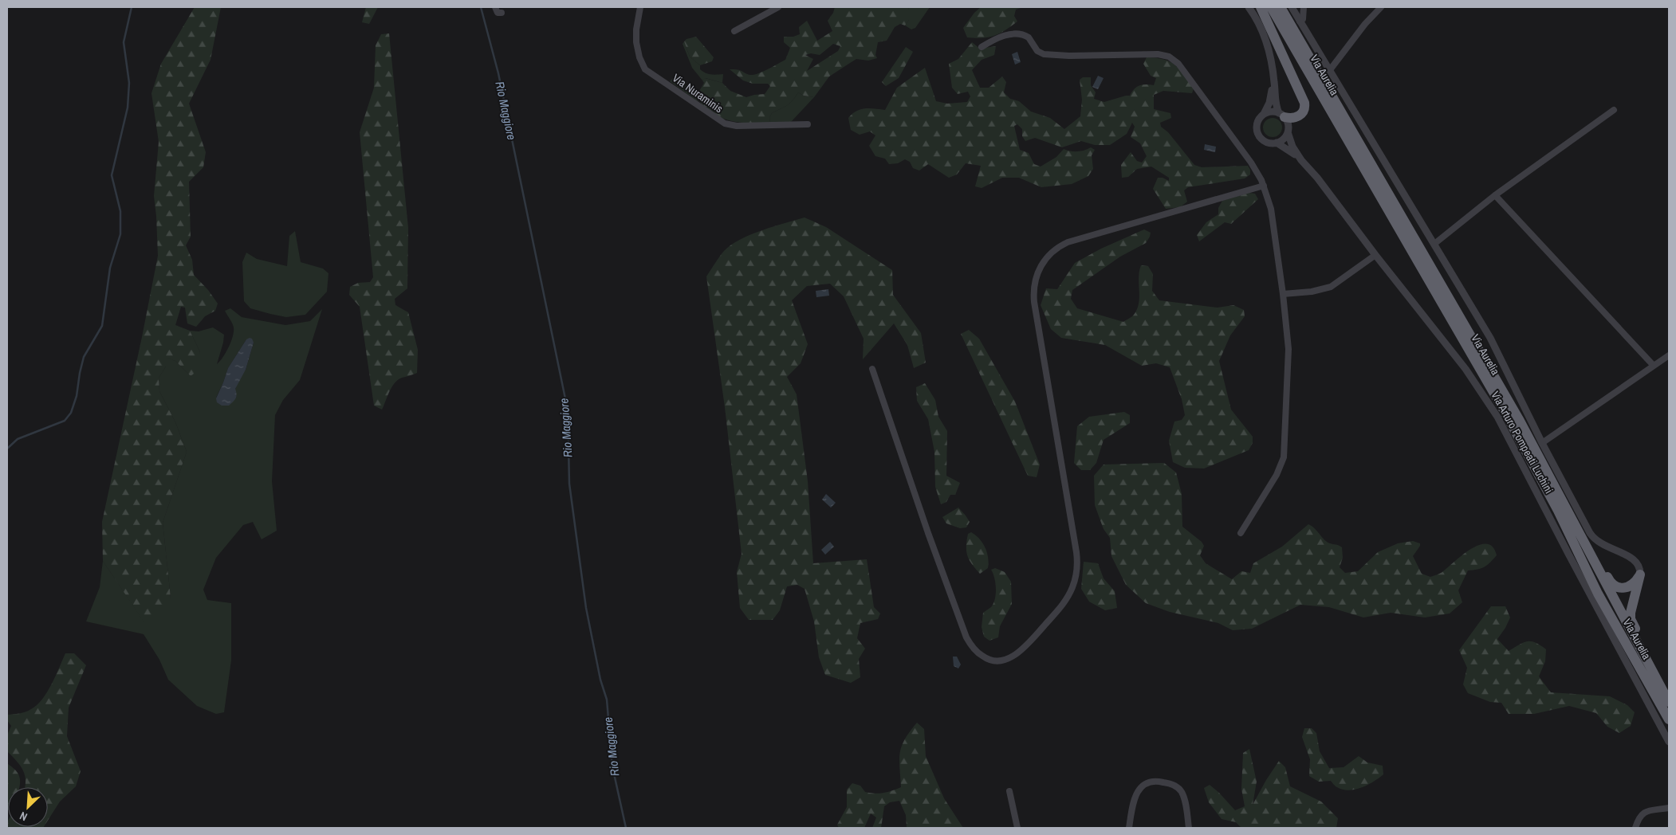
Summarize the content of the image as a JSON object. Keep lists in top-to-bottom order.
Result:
{
  "streets": {
    "highway": ["Via Aurelia"],
    "street": ["Via Nuraminis", "Via Arturo Pompeati Luchini"]
  },
  "water": ["Rio Maggiore"],
  "north": "bottom left"
}
